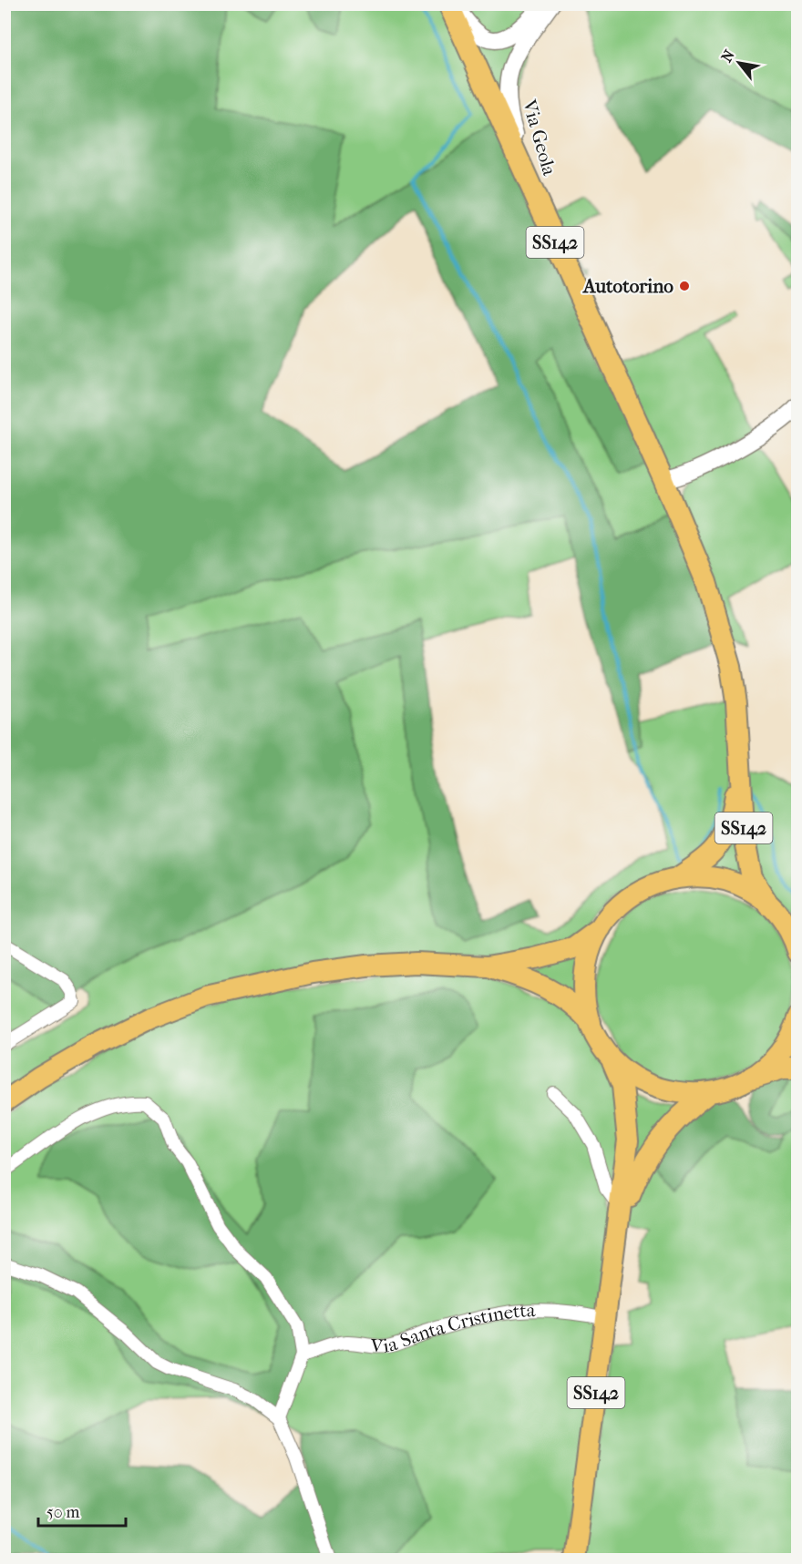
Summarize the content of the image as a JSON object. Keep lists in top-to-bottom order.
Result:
{
  "streets": {
    "main road": ["SS142"],
    "street": ["Via Geola", "Via Santa Cristinetta"]
  },
  "crossings": [
    ["Via Geola", "SS142"],
    ["SS142", "Via Santa Cristinetta"]
  ],
  "places": ["Autotorino"],
  "scale_bar": "50 m",
  "north": "top left"
}
